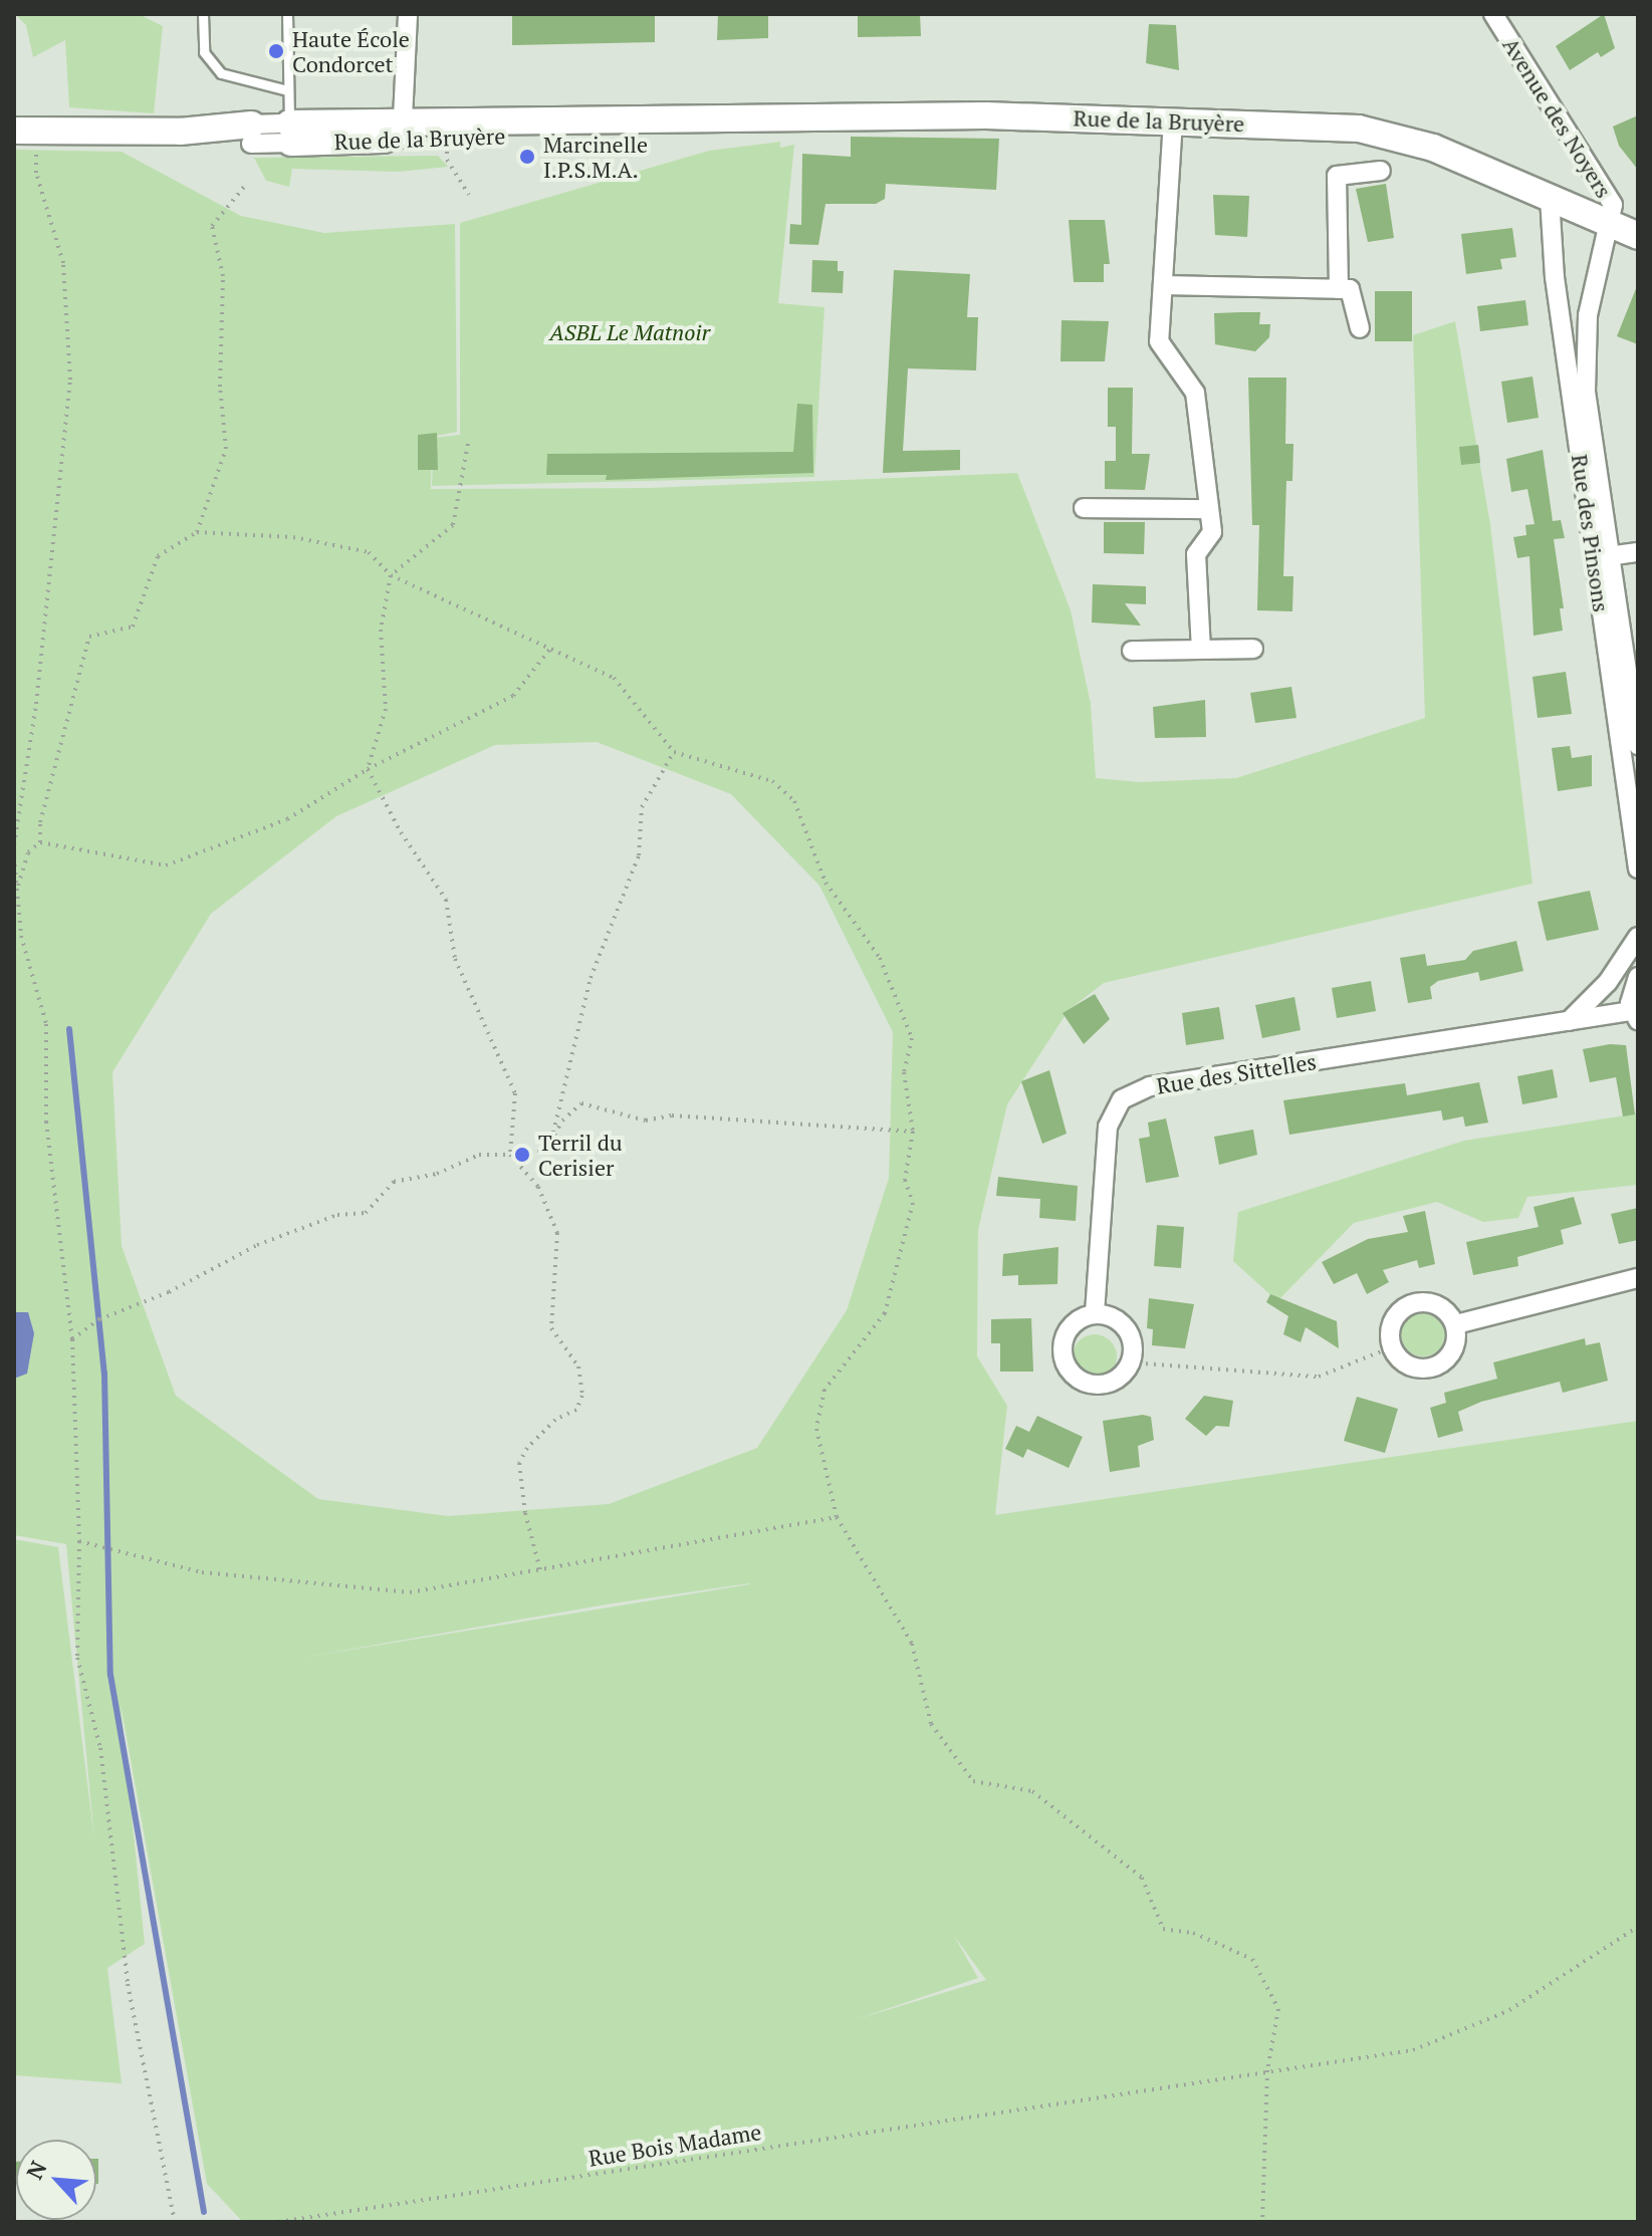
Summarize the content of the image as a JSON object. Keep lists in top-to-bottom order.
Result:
{
  "streets": {
    "street": [
      "Avenue des Noyers",
      "Rue de la Bruyère",
      "Rue des Pinsons",
      "Rue des Sittelles"
    ],
    "path": ["Rue Bois Madame"]
  },
  "crossings": [
    ["Avenue des Noyers", "Rue de la Bruyère"],
    ["Avenue des Noyers", "Rue des Pinsons"],
    ["Rue de la Bruyère", "Rue des Pinsons"]
  ],
  "parks": ["ASBL Le Matnoir"],
  "places": ["Haute École Condorcet", "Marcinelle I.P.S.M.A.", "Terril du Cerisier"],
  "north": "top left"
}
